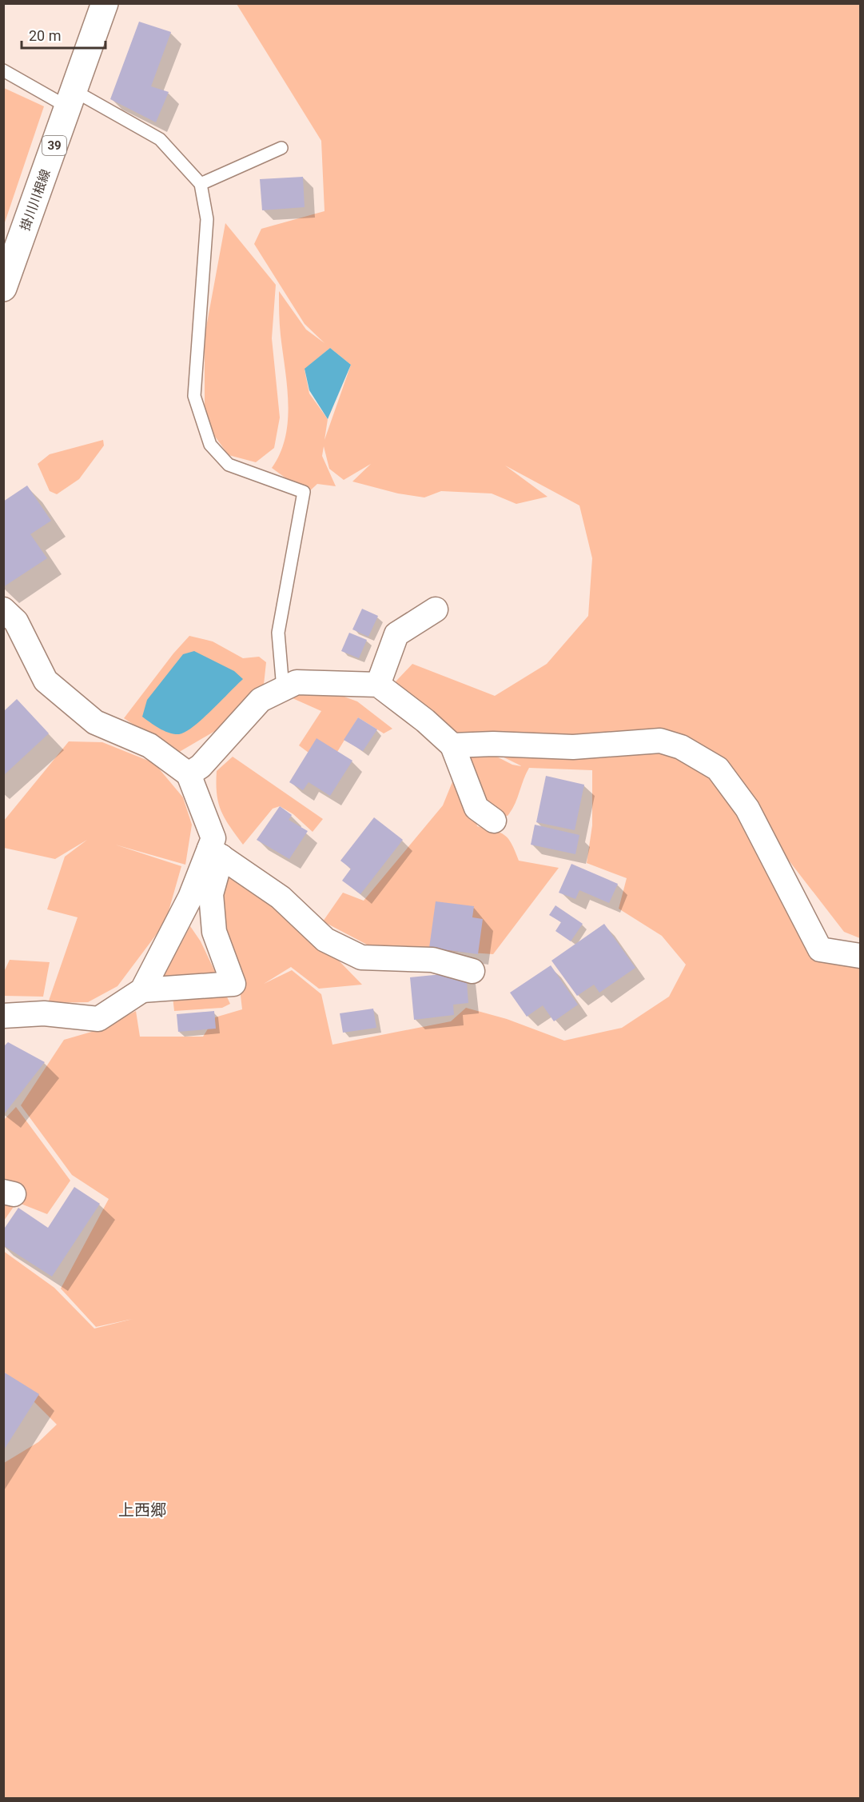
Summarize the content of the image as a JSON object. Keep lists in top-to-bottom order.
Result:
{
  "streets": {
    "main road": ["39", "掛川川根線"]
  },
  "districts": ["上西郷"],
  "scale_bar": "20 m"
}
